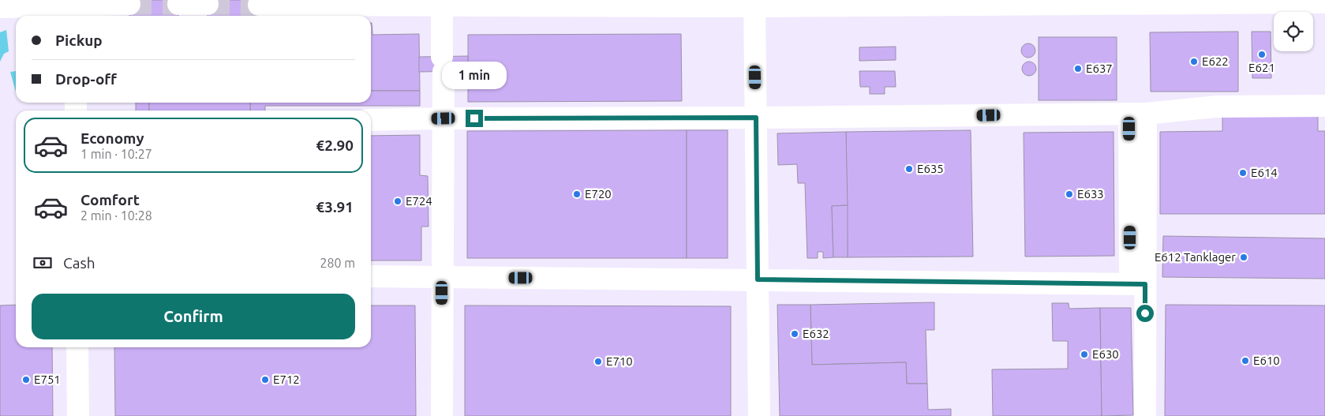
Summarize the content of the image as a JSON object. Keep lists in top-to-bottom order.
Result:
{
  "places": [
    "E621",
    "E622",
    "E637",
    "E635",
    "E614",
    "E720",
    "E633",
    "E724",
    "E612 Tanklager",
    "E632",
    "E630",
    "E610",
    "E710",
    "E751",
    "E712"
  ],
  "page": {
    "banner": ["Pickup", "Drop-off"],
    "bubble": "1 min",
    "list": [
      {
        "name": "Economy",
        "note": "1 min · 10:27",
        "value": "€2.90"
      },
      {
        "name": "Comfort",
        "note": "2 min · 10:28",
        "value": "€3.91"
      }
    ],
    "pay": ["Cash", "280 m"],
    "buttons": "Confirm"
  }
}
